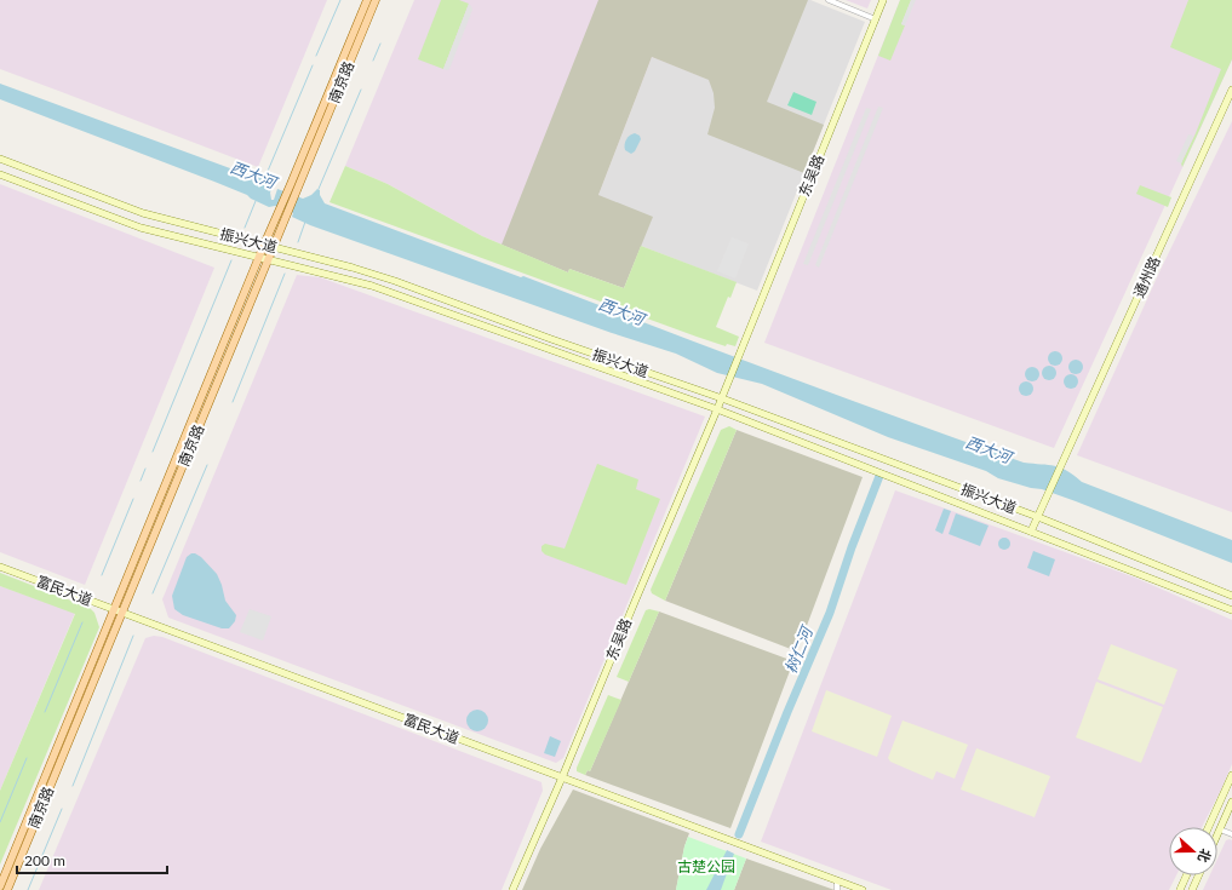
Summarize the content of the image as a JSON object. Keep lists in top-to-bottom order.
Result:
{
  "streets": {
    "main road": [
      "南京路",
      "东吴路",
      "振兴大道",
      "通州路",
      "富民大道"
    ]
  },
  "crossings": [
    ["南京路", "振兴大道"],
    ["南京路", "富民大道"],
    ["东吴路", "振兴大道"],
    ["东吴路", "富民大道"],
    ["振兴大道", "通州路"]
  ],
  "water": ["西大河", "树仁河"],
  "parks": ["古楚公园"],
  "scale_bar": "200 m",
  "north": "right"
}
